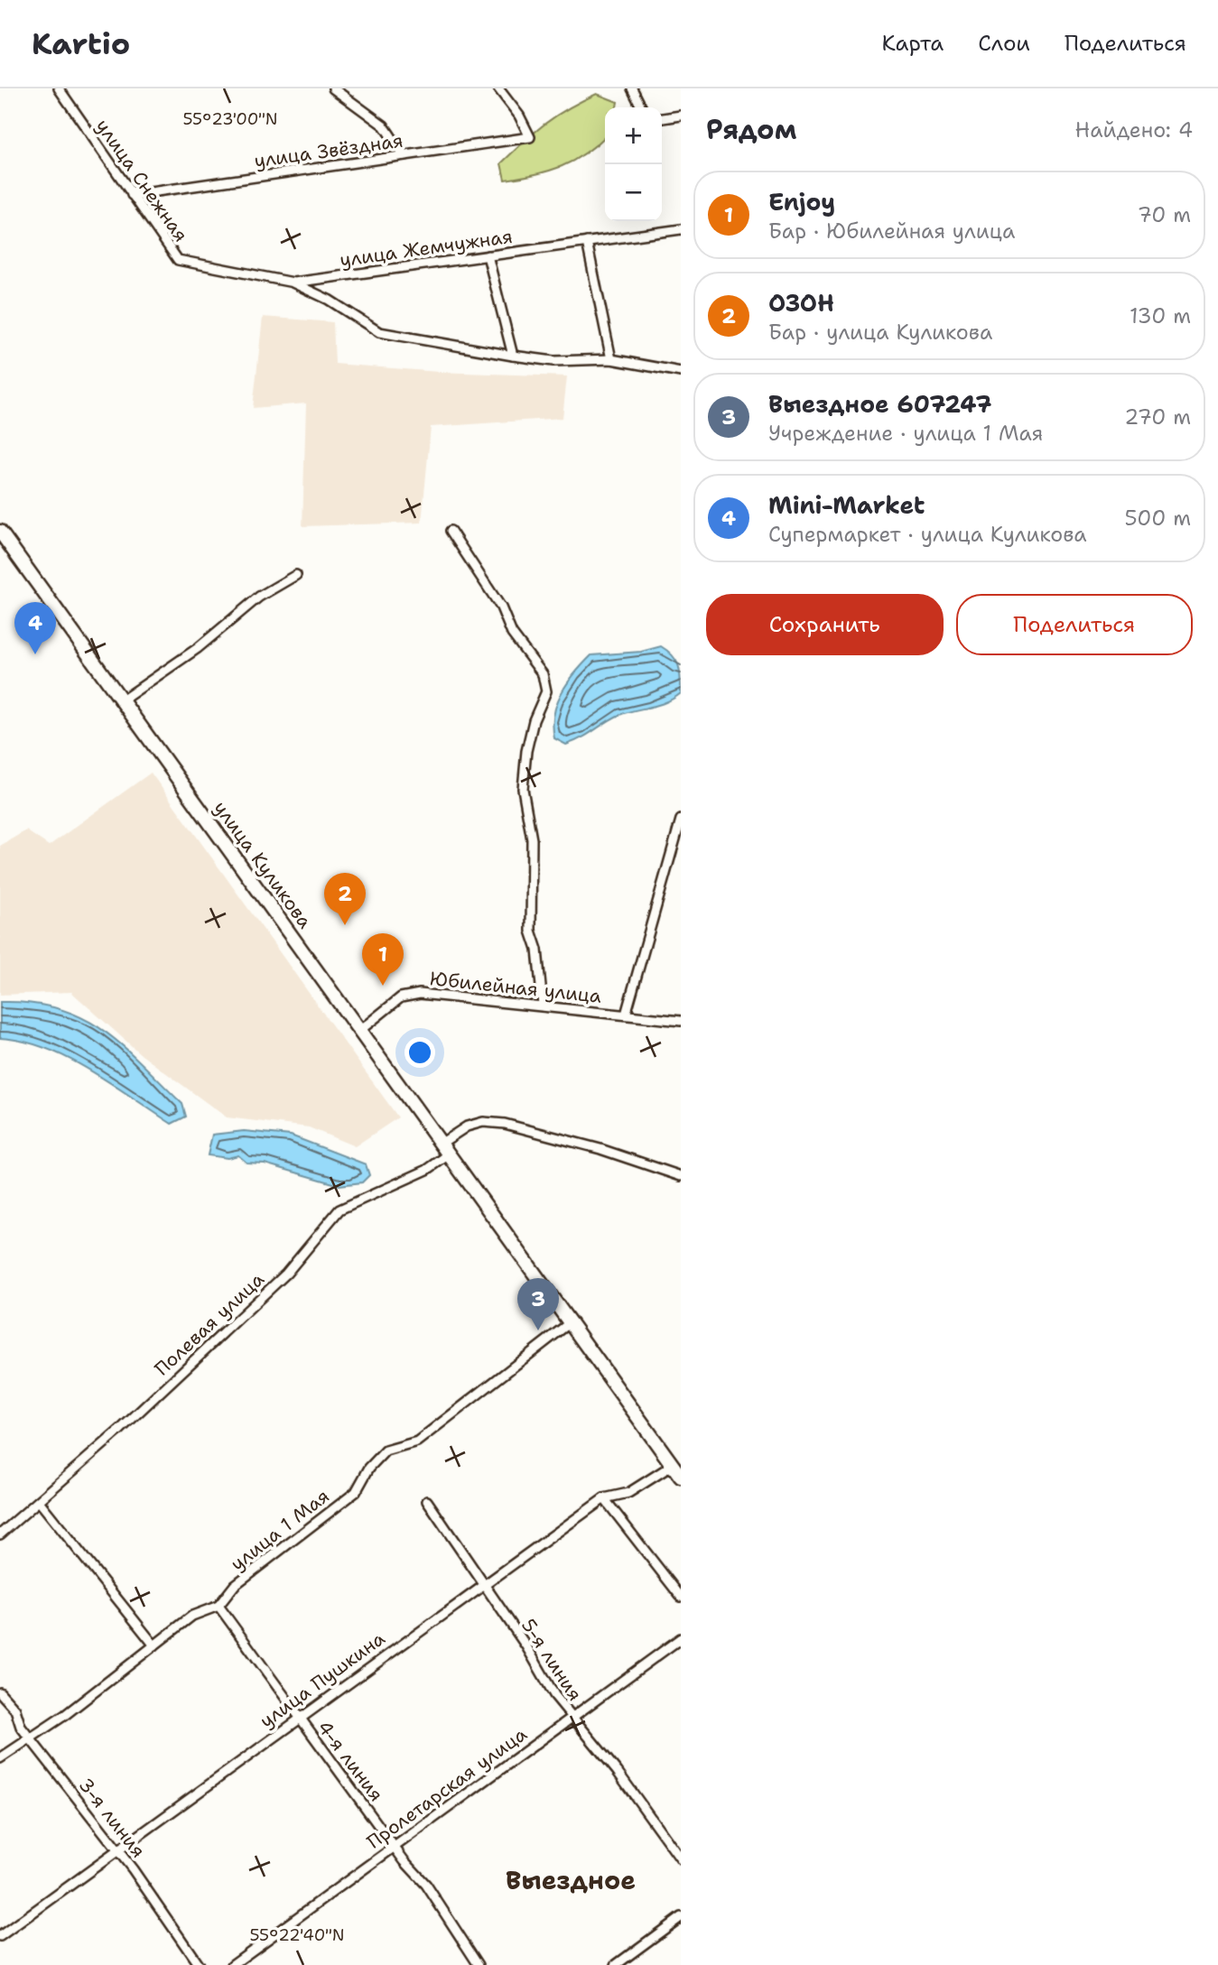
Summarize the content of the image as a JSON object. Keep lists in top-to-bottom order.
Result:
{
  "streets": {
    "main road": ["улица Куликова"],
    "street": [
      "улица Звёздная",
      "улица Снежная",
      "улица Жемчужная",
      "Юбилейная улица",
      "Полевая улица",
      "улица 1 Мая",
      "5-я линия",
      "улица Пушкина",
      "4-я линия",
      "Пролетарская улица",
      "3-я линия"
    ]
  },
  "crossings": [
    ["улица Звёздная", "улица Снежная"],
    ["улица Снежная", "улица Жемчужная"],
    ["улица Куликова", "Юбилейная улица"],
    ["улица Куликова", "Полевая улица"],
    ["улица Куликова", "улица 1 Мая"],
    ["улица Куликова", "улица Пушкина"],
    ["улица 1 Мая", "4-я линия"],
    ["улица 1 Мая", "3-я линия"],
    ["5-я линия", "улица Пушкина"],
    ["5-я линия", "Пролетарская улица"],
    ["улица Пушкина", "4-я линия"],
    ["улица Пушкина", "3-я линия"],
    ["4-я линия", "Пролетарская улица"]
  ],
  "districts": ["Выездное"],
  "page": {
    "header": "Kartio",
    "nav": ["Карта", "Слои", "Поделиться"],
    "heading": ["Рядом", "Найдено: 4"],
    "map_buttons": ["+", "−"],
    "list": [
      {
        "mark": "1",
        "name": "Enjoy",
        "note": "Бар · Юбилейная улица",
        "value": "70 m"
      },
      {
        "mark": "2",
        "name": "ОЗОН",
        "note": "Бар · улица Куликова",
        "value": "130 m"
      },
      {
        "mark": "3",
        "name": "Выездное 607247",
        "note": "Учреждение · улица 1 Мая",
        "value": "270 m"
      },
      {
        "mark": "4",
        "name": "Mini-Market",
        "note": "Супермаркет · улица Куликова",
        "value": "500 m"
      }
    ],
    "buttons": ["Сохранить", "Поделиться"],
    "pins": [
      "4",
      "2",
      "1",
      "3"
    ]
  },
  "coordinates": ["55°23'00\"N", "55°22'40\"N"]
}
